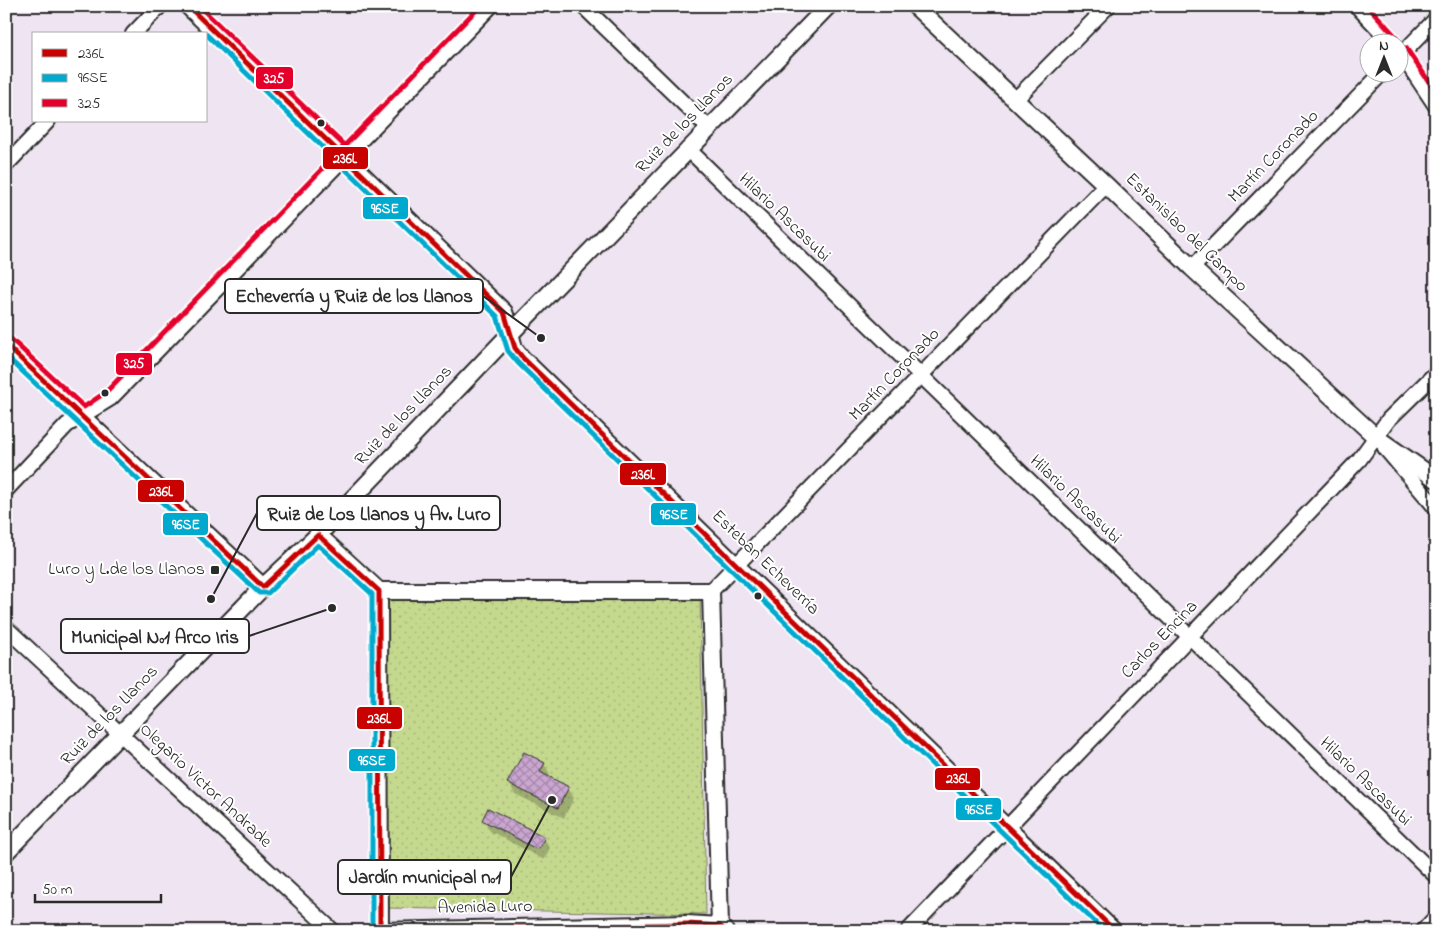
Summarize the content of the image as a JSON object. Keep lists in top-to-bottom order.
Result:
{
  "streets": {
    "street": [
      "Ruiz de los Llanos",
      "Martín Coronado",
      "Hilario Ascasubi",
      "Estanislao del Campo",
      "Esteban Echeverría",
      "Carlos Encina",
      "Olegario Victor Andrade",
      "Avenida Luro"
    ]
  },
  "crossings": [
    ["Ruiz de los Llanos", "Hilario Ascasubi"],
    ["Ruiz de los Llanos", "Esteban Echeverría"],
    ["Ruiz de los Llanos", "Olegario Victor Andrade"],
    ["Martín Coronado", "Hilario Ascasubi"],
    ["Martín Coronado", "Estanislao del Campo"],
    ["Martín Coronado", "Esteban Echeverría"],
    ["Martín Coronado", "Avenida Luro"],
    ["Hilario Ascasubi", "Carlos Encina"],
    ["Estanislao del Campo", "Carlos Encina"],
    ["Esteban Echeverría", "Carlos Encina"]
  ],
  "places": {
    "other": [
      "Echeverría y Ruiz de los Llanos",
      "Ruiz de Los Llanos y Av. Luro",
      "Municipal Nº1 Arco Iris",
      "Jardín municipal nº1"
    ],
    "transit": ["Luro y L.de los Llanos"]
  },
  "lines": ["transit line 236L", "transit line 325", "transit line 96SE"],
  "legend": ["236L", "96SE", "325"],
  "scale_bar": "50 m",
  "north": "top"
}
